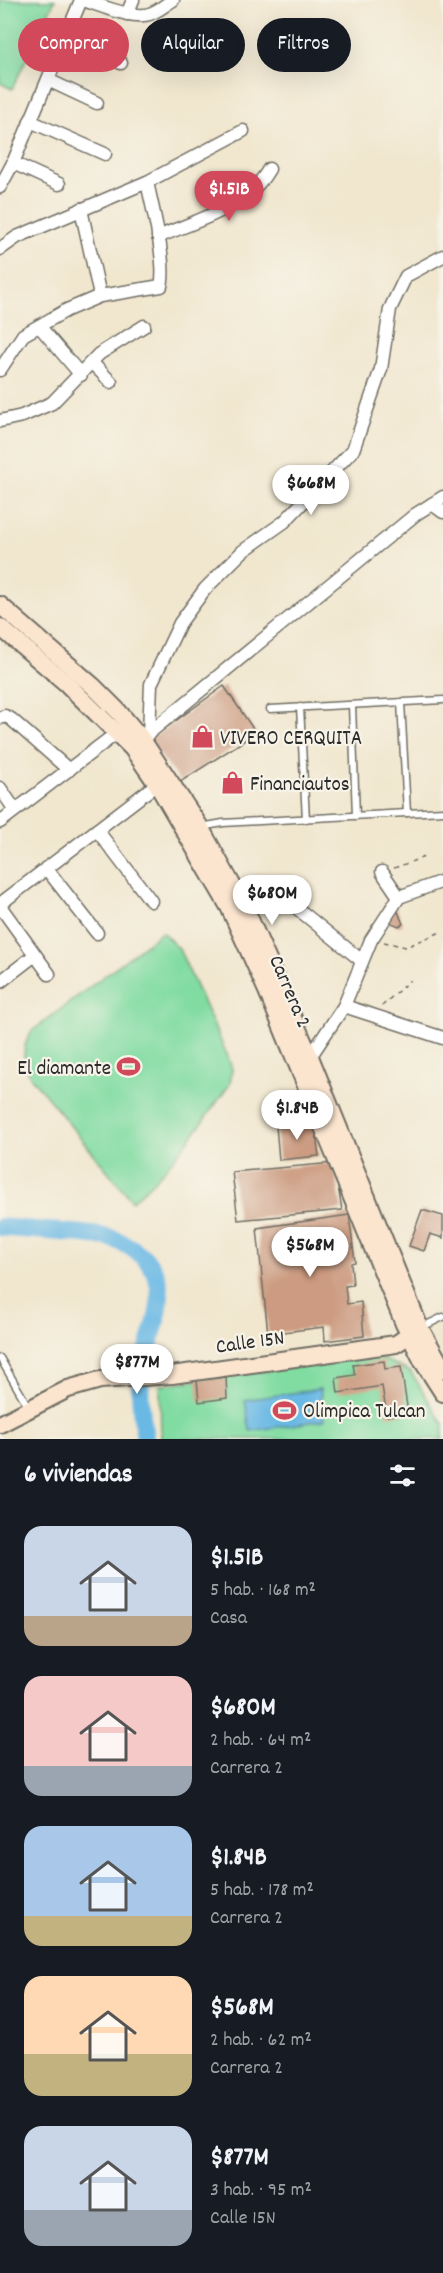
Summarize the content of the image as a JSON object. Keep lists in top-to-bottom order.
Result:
{
  "streets": {
    "main road": ["Carrera 2", "Calle 15N"]
  },
  "crossings": [
    ["Carrera 2", "Calle 15N"]
  ],
  "places": {
    "shop": ["VIVERO CERQUITA", "Financiautos"],
    "sports": ["El diamante", "Olimpica Tulcan"]
  },
  "page": {
    "chip": ["Comprar", "Alquilar", "Filtros"],
    "price": [
      "$1.51B",
      "$668M",
      "$680M",
      "$1.84B",
      "$568M",
      "$877M"
    ],
    "heading": "6 viviendas",
    "list": [
      {
        "name": "$1.51B",
        "note": "5 hab. · 168 m² · Casa"
      },
      {
        "name": "$680M",
        "note": "2 hab. · 64 m² · Carrera 2"
      },
      {
        "name": "$1.84B",
        "note": "5 hab. · 178 m² · Carrera 2"
      },
      {
        "name": "$568M",
        "note": "2 hab. · 62 m² · Carrera 2"
      },
      {
        "name": "$877M",
        "note": "3 hab. · 95 m² · Calle 15N"
      }
    ]
  }
}
